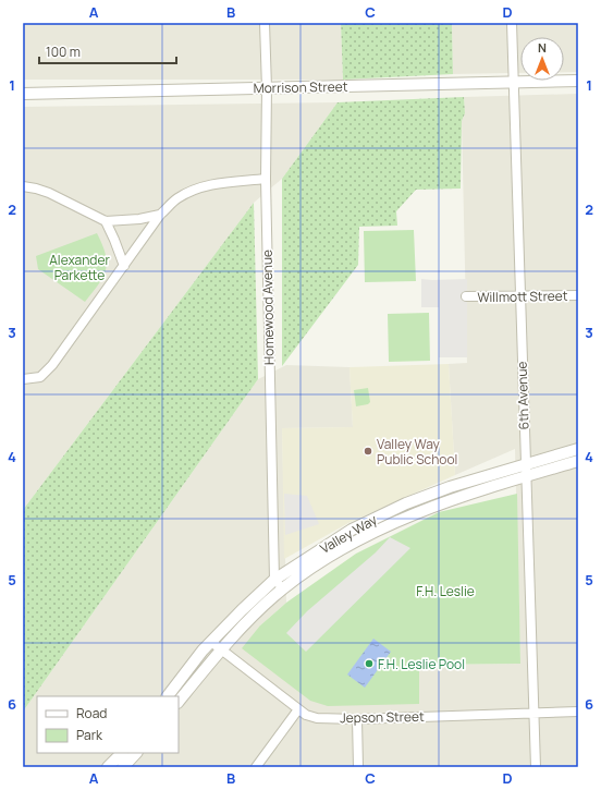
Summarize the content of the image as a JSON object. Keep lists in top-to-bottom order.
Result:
{
  "streets": {
    "street": [
      "Morrison Street",
      "Willmott Street",
      "Homewood Avenue",
      "6th Avenue",
      "Valley Way",
      "Jepson Street"
    ]
  },
  "crossings": [
    ["Morrison Street", "Homewood Avenue"],
    ["Morrison Street", "6th Avenue"],
    ["Willmott Street", "6th Avenue"],
    ["Homewood Avenue", "Valley Way"],
    ["6th Avenue", "Valley Way"],
    ["6th Avenue", "Jepson Street"],
    ["Valley Way", "Jepson Street"]
  ],
  "parks": ["Alexander Parkette", "F.H. Leslie"],
  "places": ["Valley Way Public School", "F.H. Leslie Pool"],
  "legend": ["Road", "Park"],
  "scale_bar": "100 m",
  "north": "top",
  "grid": {
    "columns": [
      "A",
      "B",
      "C",
      "D"
    ],
    "rows": [
      "1",
      "2",
      "3",
      "4",
      "5",
      "6"
    ]
  }
}
